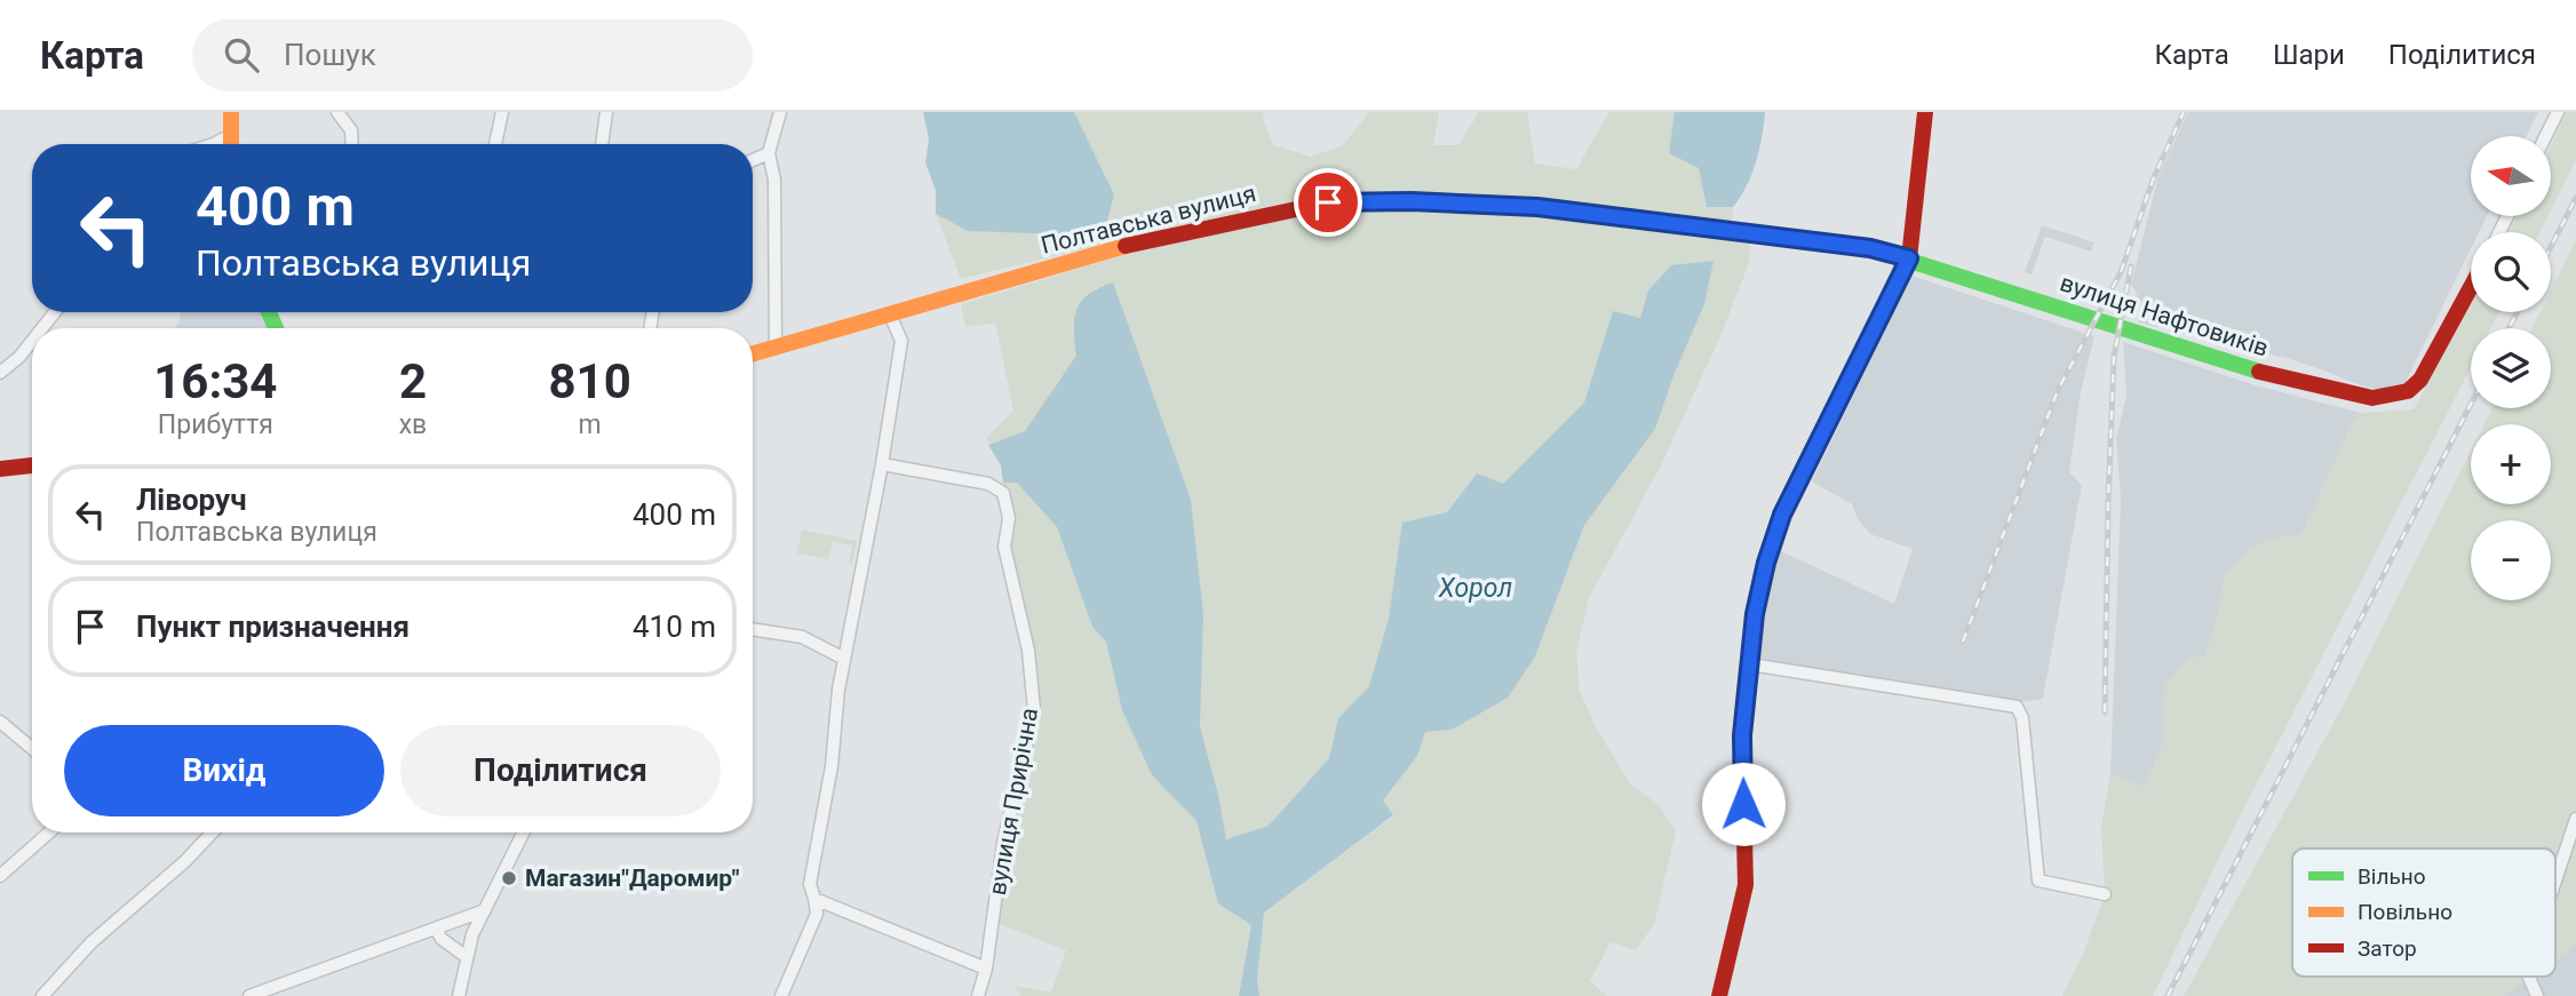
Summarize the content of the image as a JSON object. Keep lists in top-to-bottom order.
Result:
{
  "streets": {
    "street": ["Полтавська вулиця", "вулиця Нафтовиків", "вулиця Прирічна"]
  },
  "crossings": [
    ["Полтавська вулиця", "вулиця Нафтовиків"]
  ],
  "water": ["Хорол"],
  "places": ["Магазин\"Даромир\""],
  "legend": ["Вільно", "Повільно", "Затор"],
  "north": "left",
  "page": {
    "header": "Карта",
    "search": "Пошук",
    "nav": ["Карта", "Шари", "Поділитися"],
    "map_buttons": ["+", "−"],
    "turn": ["400 m", "Полтавська вулиця"],
    "eta": [
      "16:34",
      "Прибуття",
      "2",
      "хв",
      "810",
      "m"
    ],
    "list": [
      {
        "name": "Ліворуч",
        "note": "Полтавська вулиця",
        "value": "400 m"
      },
      {
        "name": "Пункт призначення",
        "value": "410 m"
      }
    ],
    "buttons": ["Вихід", "Поділитися"]
  }
}
